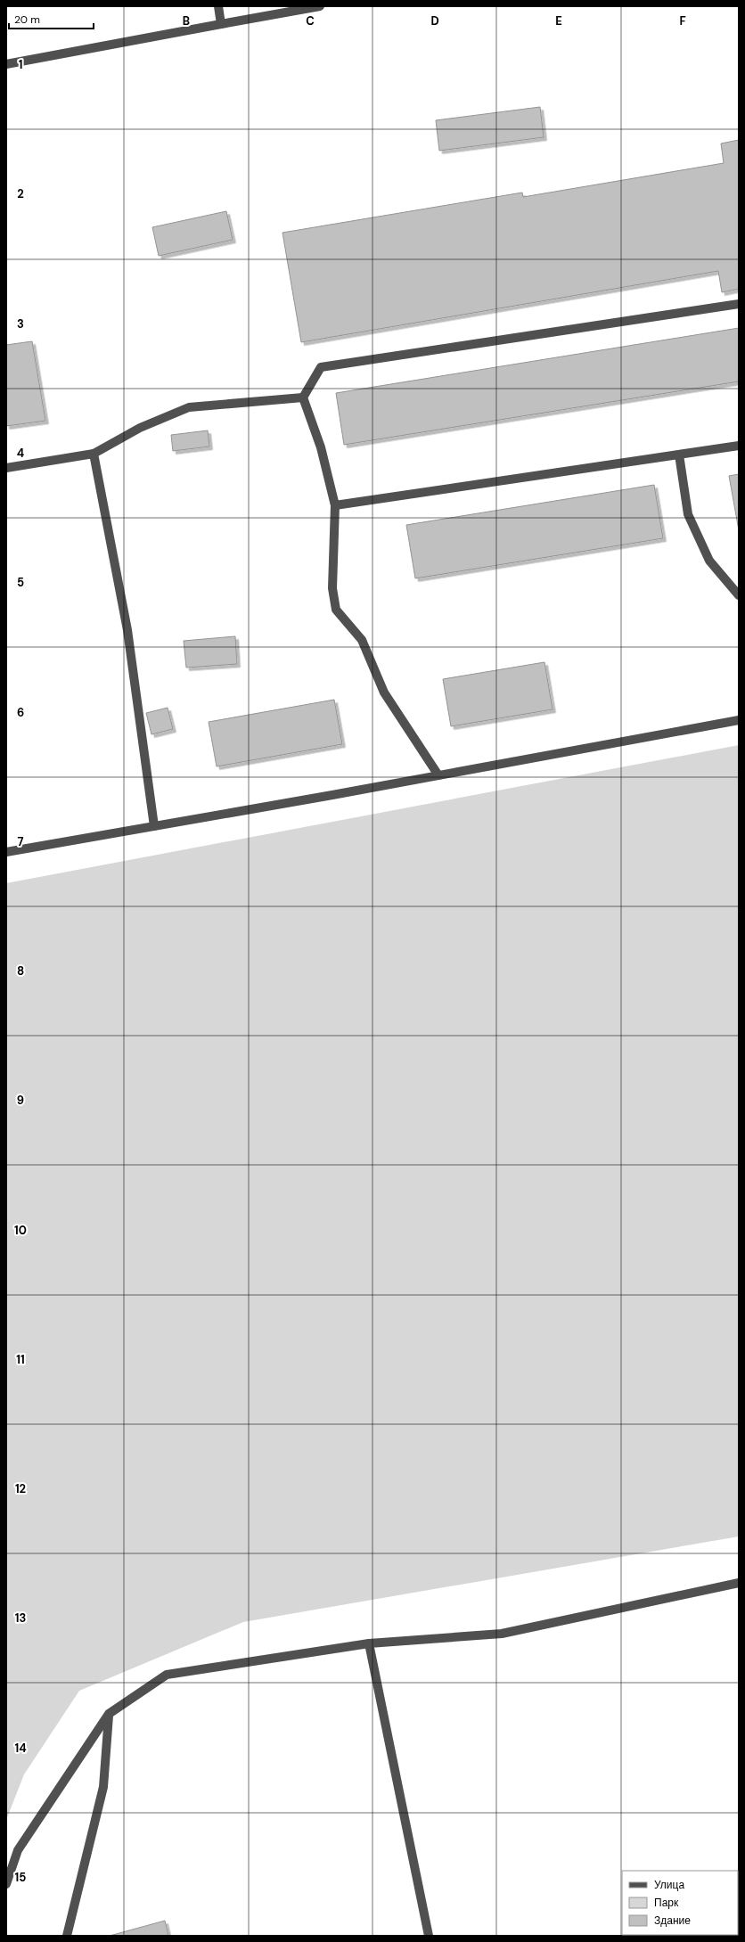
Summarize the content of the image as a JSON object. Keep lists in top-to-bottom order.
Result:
{
  "legend": ["Улица", "Парк", "Здание"],
  "scale_bar": "20 m",
  "grid": {
    "columns": [
      "B",
      "C",
      "D",
      "E",
      "F"
    ],
    "rows": [
      "1",
      "2",
      "3",
      "4",
      "5",
      "6",
      "7",
      "8",
      "9",
      "10",
      "11",
      "12",
      "13",
      "14",
      "15"
    ]
  }
}
